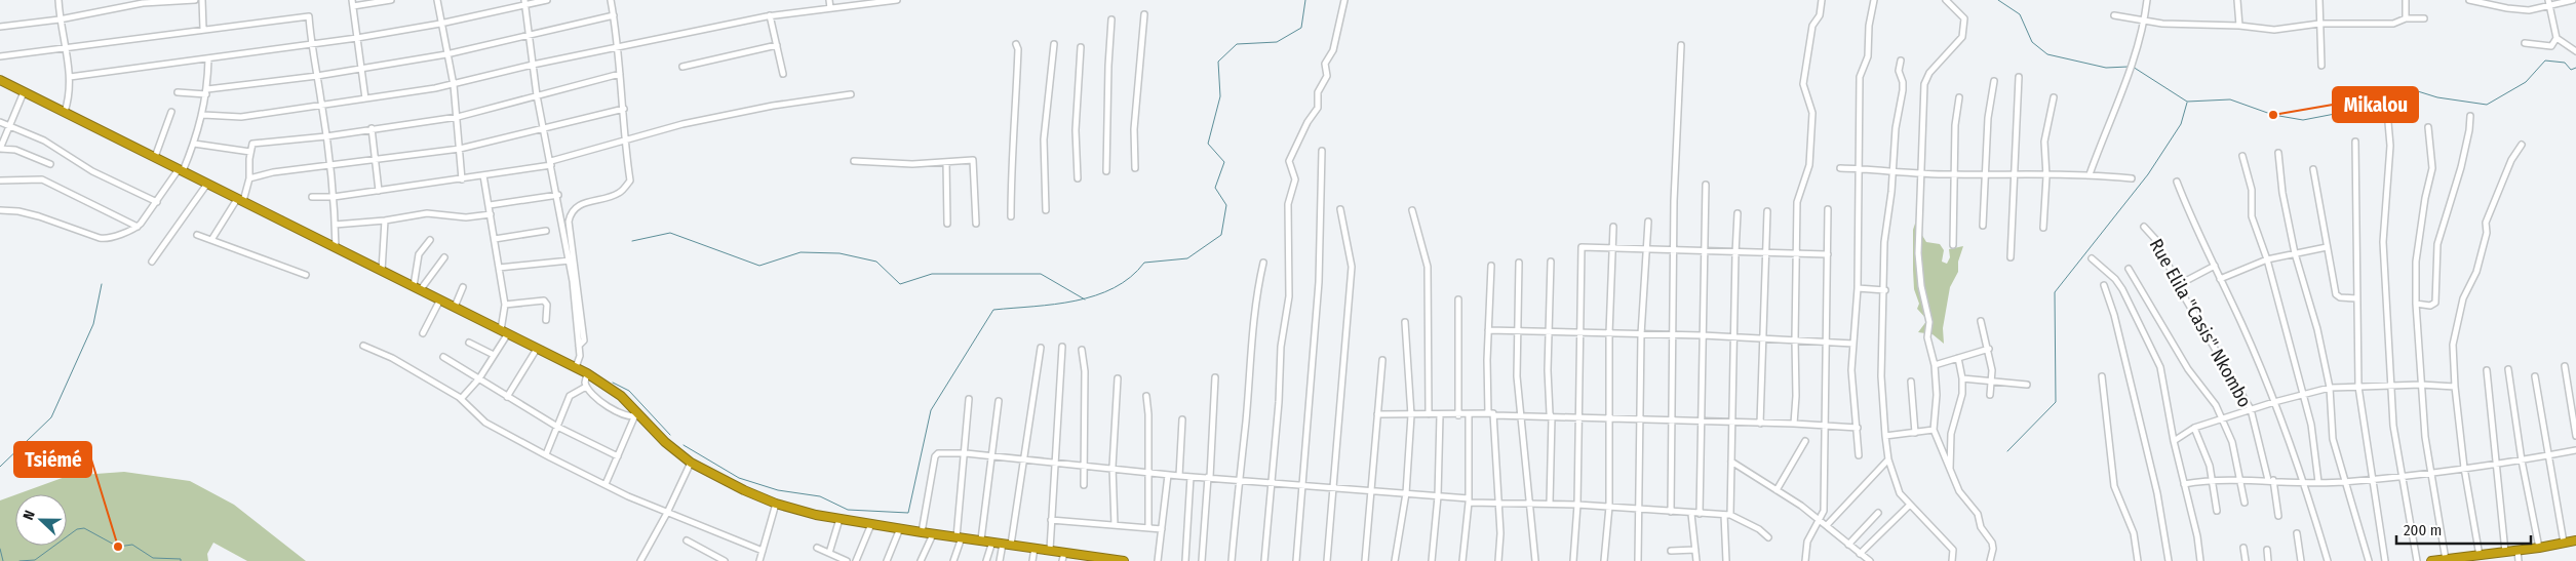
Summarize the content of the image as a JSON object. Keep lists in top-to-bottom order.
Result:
{
  "streets": {
    "street": ["Rue Elila \"Casis\" Nkombo"]
  },
  "places": ["Mikalou", "Tsiémé"],
  "scale_bar": "200 m",
  "north": "left"
}
